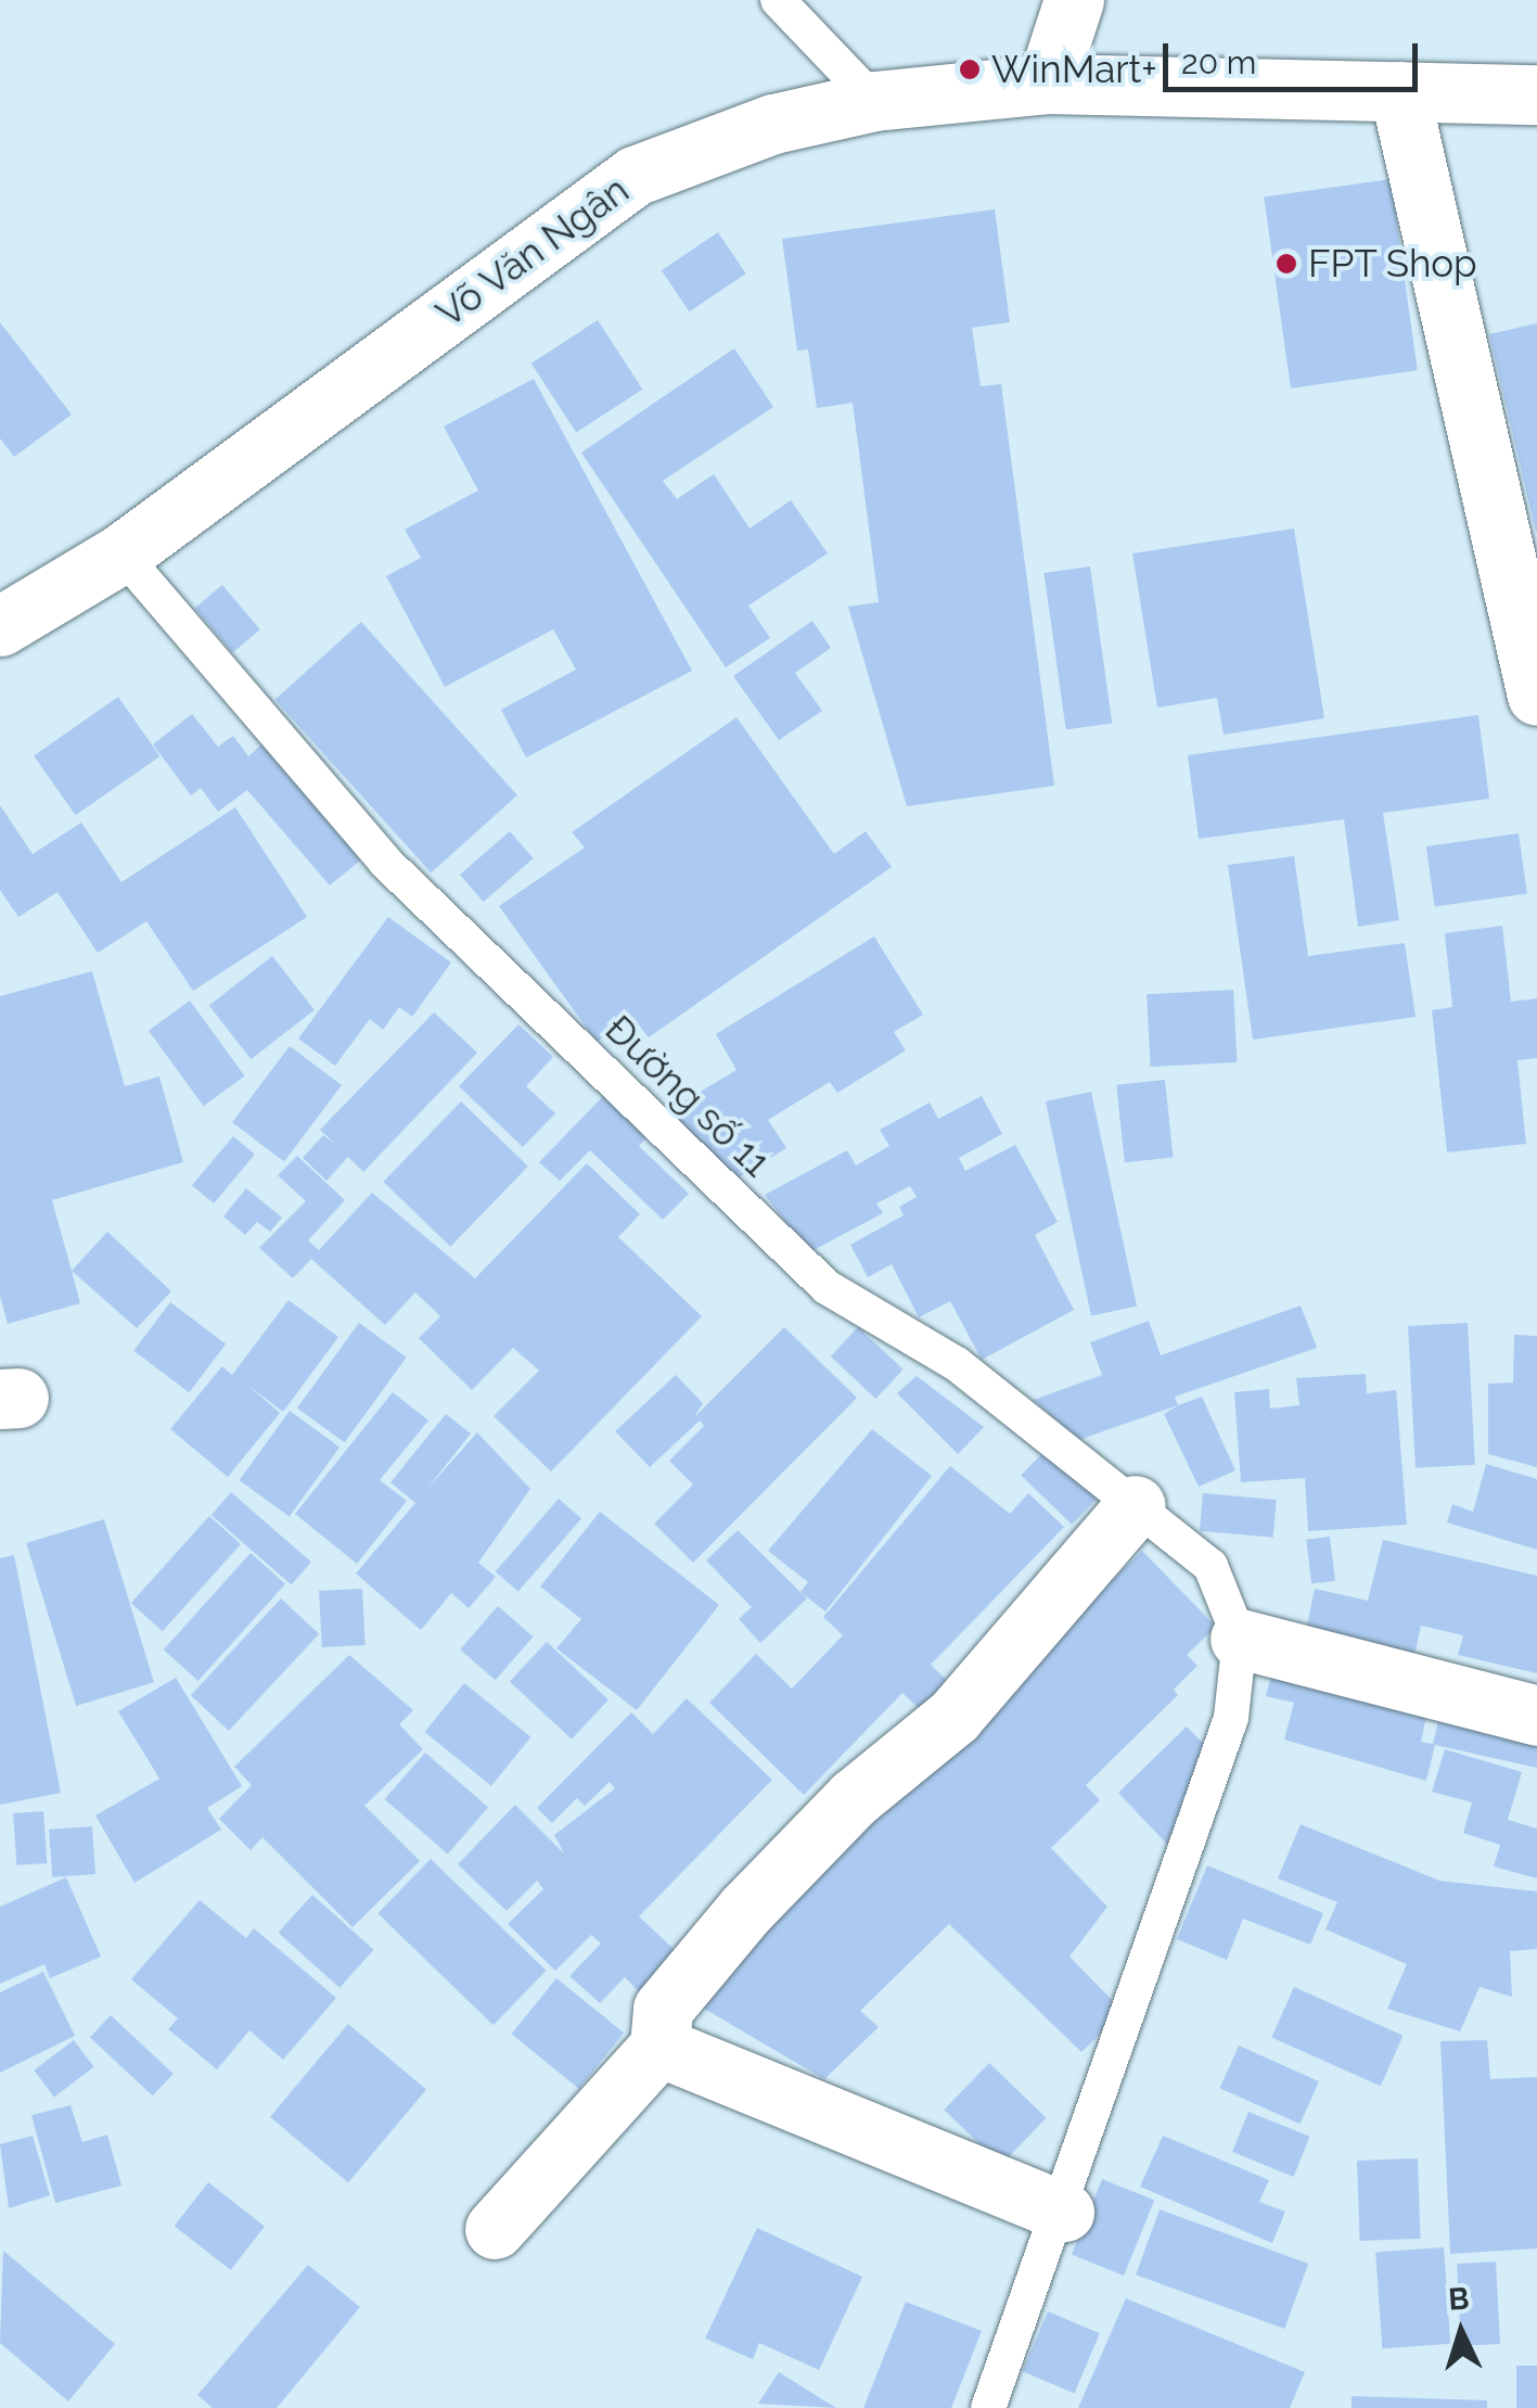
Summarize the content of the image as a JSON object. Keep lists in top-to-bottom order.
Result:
{
  "streets": {
    "street": ["Võ Văn Ngân"],
    "lane": ["Đường số 11"]
  },
  "crossings": [
    ["Võ Văn Ngân", "Đường số 11"]
  ],
  "places": ["WinMart+", "FPT Shop"],
  "scale_bar": "20 m",
  "north": "top"
}
